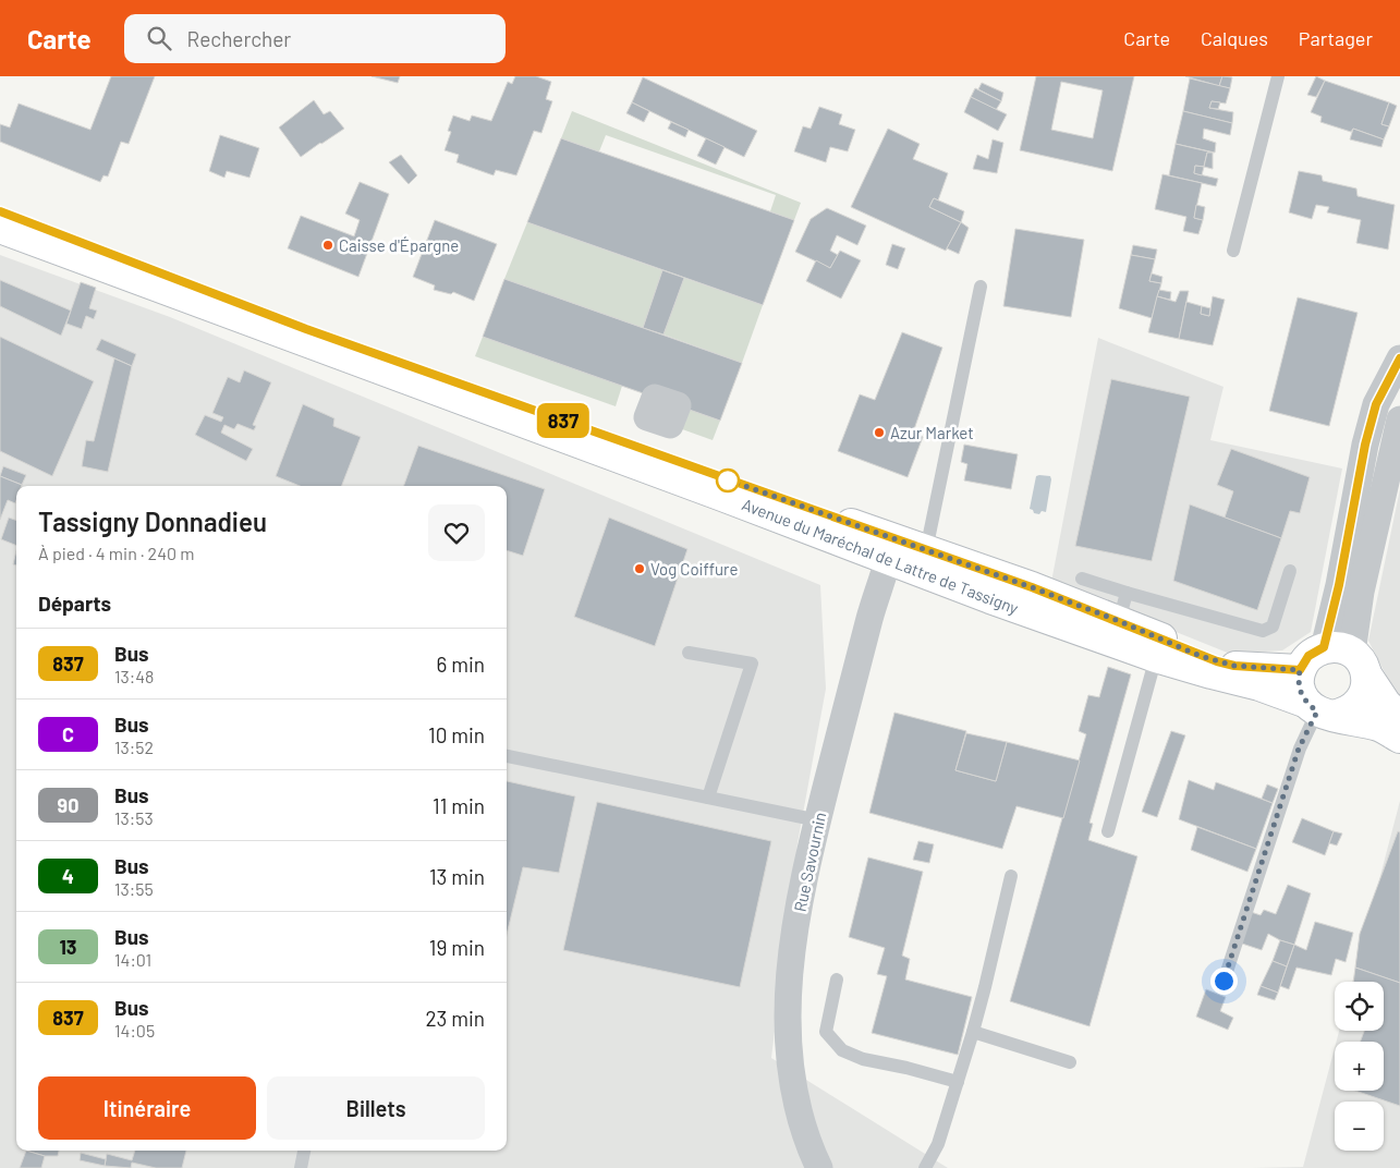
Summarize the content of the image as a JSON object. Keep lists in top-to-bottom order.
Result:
{
  "streets": {
    "main road": ["Avenue du Maréchal de Lattre de Tassigny"],
    "street": ["Rue Savournin"]
  },
  "crossings": [
    ["Avenue du Maréchal de Lattre de Tassigny", "Rue Savournin"]
  ],
  "places": ["Caisse d'Épargne", "Azur Market", "Vog Coiffure"],
  "lines": ["bus line 837"],
  "page": {
    "header": "Carte",
    "search": "Rechercher",
    "nav": ["Carte", "Calques", "Partager"],
    "on_map": "837",
    "heading": [
      ["Tassigny Donnadieu", "À pied · 4 min · 240 m"],
      "Départs"
    ],
    "list": [
      {
        "mark": "837",
        "name": "Bus",
        "note": "13:48",
        "value": "6 min"
      },
      {
        "mark": "C",
        "name": "Bus",
        "note": "13:52",
        "value": "10 min"
      },
      {
        "mark": "90",
        "name": "Bus",
        "note": "13:53",
        "value": "11 min"
      },
      {
        "mark": "4",
        "name": "Bus",
        "note": "13:55",
        "value": "13 min"
      },
      {
        "mark": "13",
        "name": "Bus",
        "note": "14:01",
        "value": "19 min"
      },
      {
        "mark": "837",
        "name": "Bus",
        "note": "14:05",
        "value": "23 min"
      }
    ],
    "map_buttons": ["+", "−"],
    "buttons": ["Itinéraire", "Billets"]
  }
}
